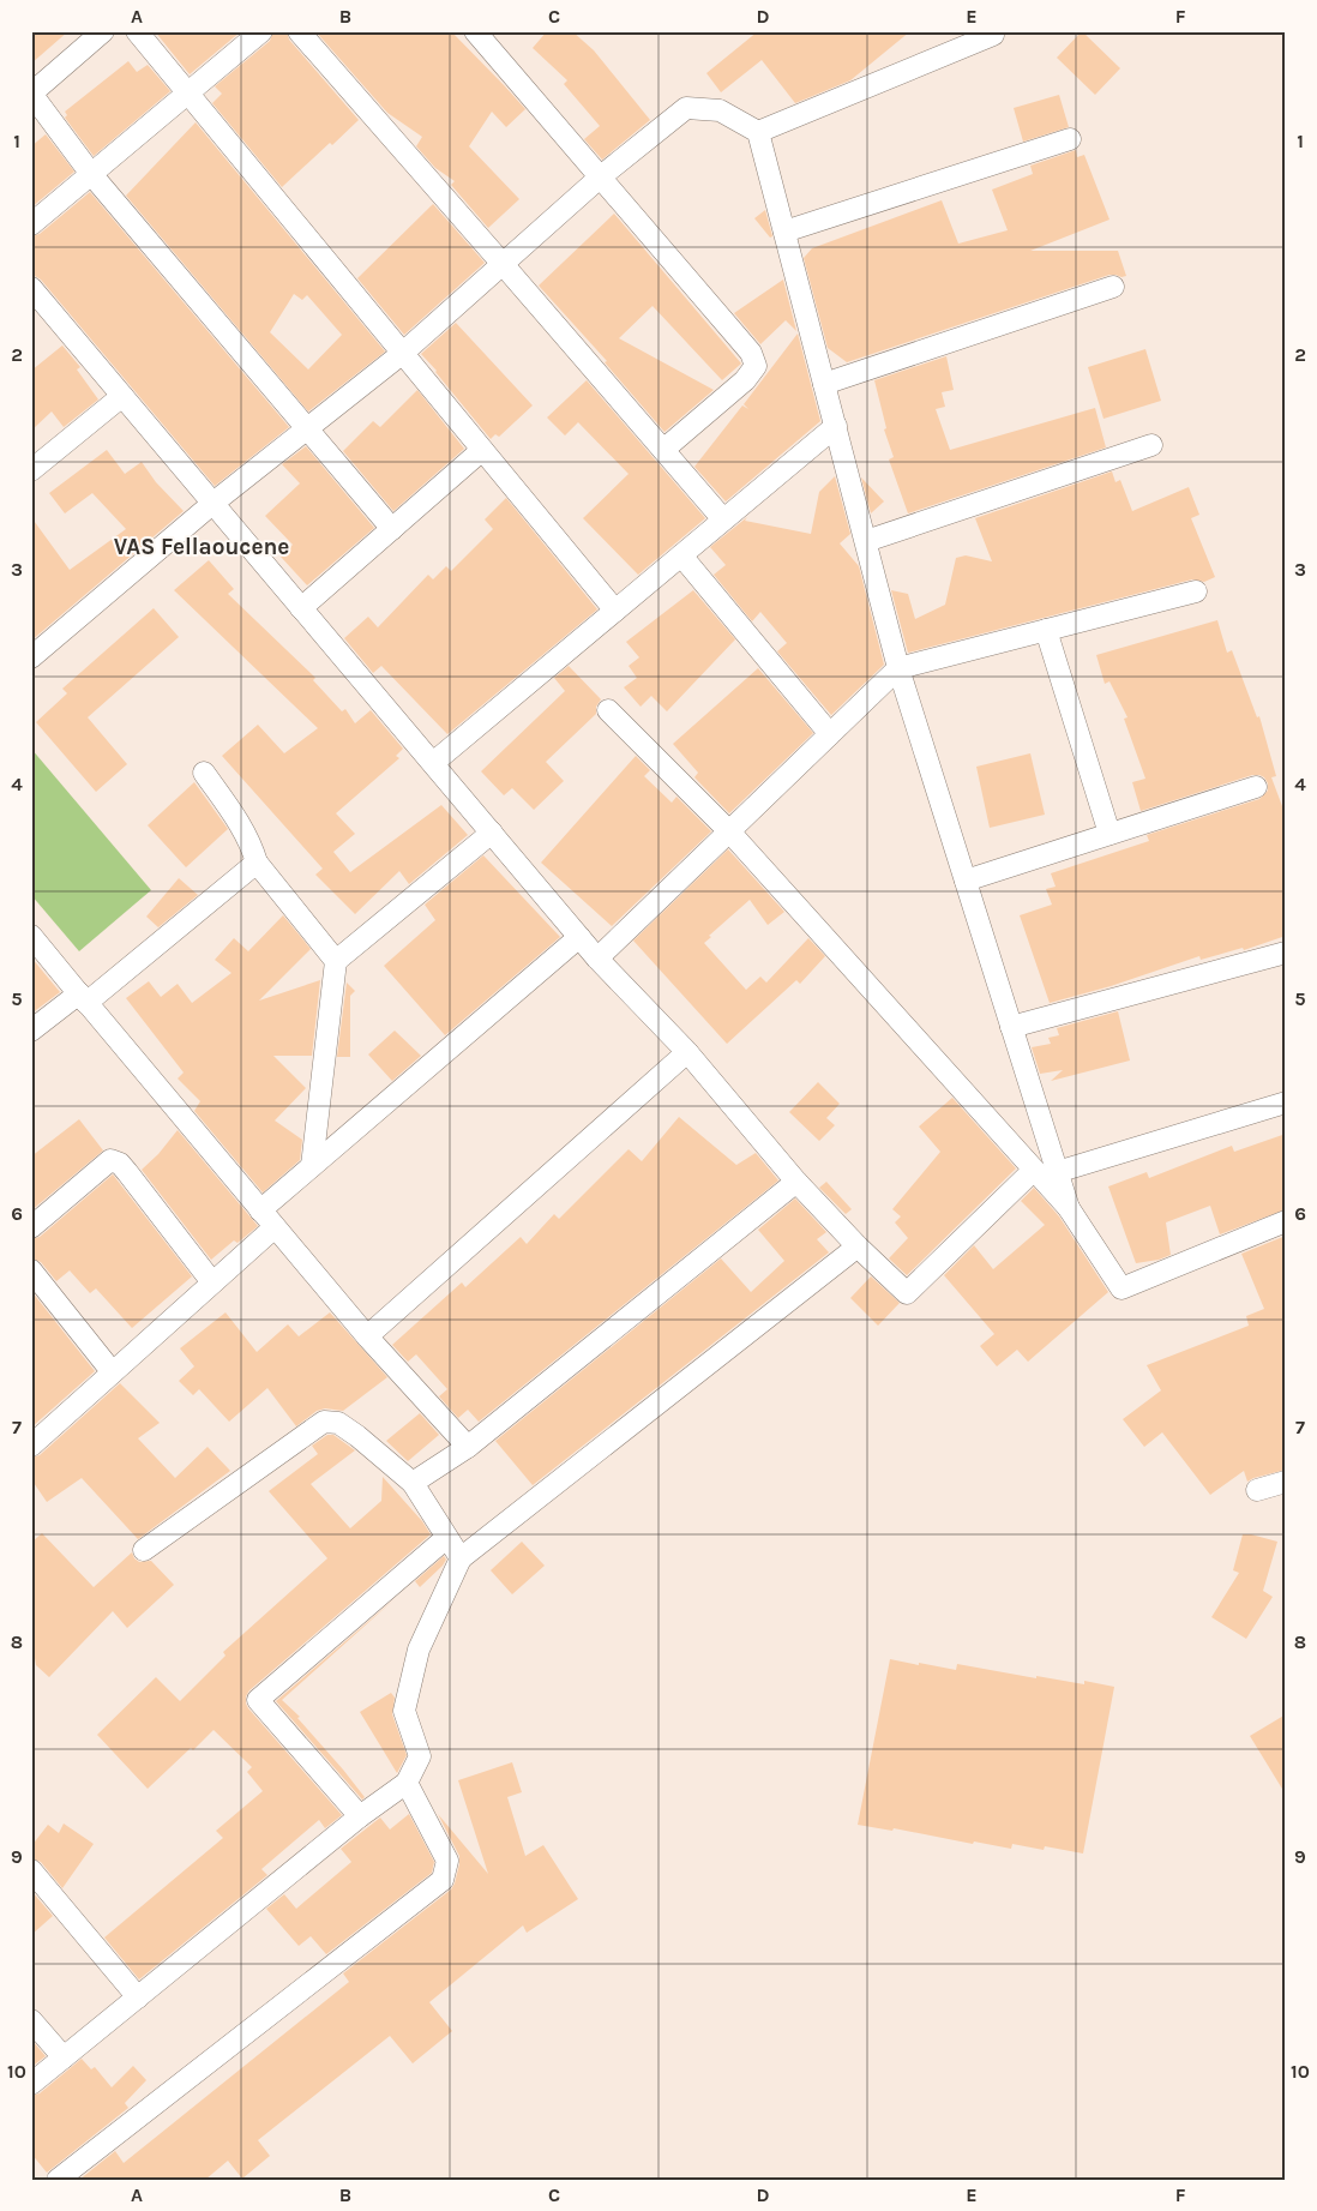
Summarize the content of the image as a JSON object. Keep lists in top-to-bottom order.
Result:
{
  "districts": ["VAS Fellaoucene"],
  "grid": {
    "columns": [
      "A",
      "B",
      "C",
      "D",
      "E",
      "F"
    ],
    "rows": [
      "1",
      "2",
      "3",
      "4",
      "5",
      "6",
      "7",
      "8",
      "9",
      "10"
    ]
  }
}
